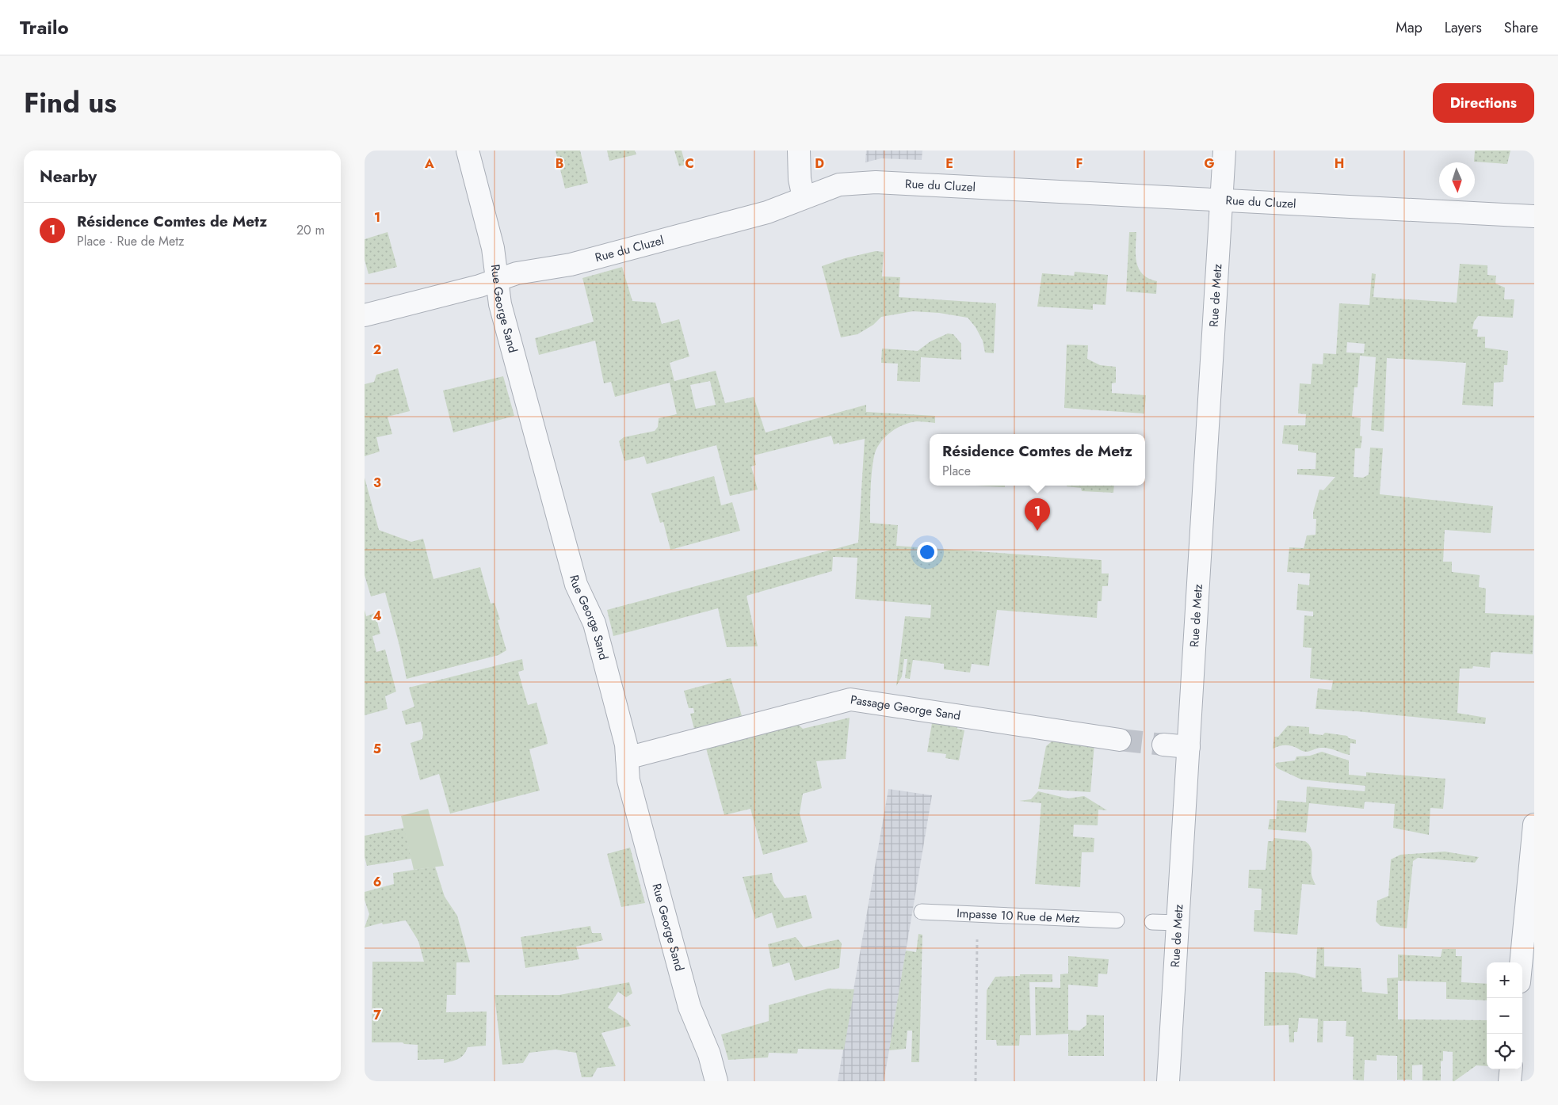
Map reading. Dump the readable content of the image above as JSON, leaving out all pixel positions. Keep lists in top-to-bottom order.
{
  "streets": {
    "street": [
      "Rue du Cluzel",
      "Rue de Metz",
      "Rue George Sand",
      "Passage George Sand"
    ],
    "lane": ["Impasse 10 Rue de Metz"]
  },
  "crossings": [
    ["Rue du Cluzel", "Rue de Metz"],
    ["Rue du Cluzel", "Rue George Sand"],
    ["Rue George Sand", "Passage George Sand"]
  ],
  "north": "bottom",
  "page": {
    "header": "Trailo",
    "nav": ["Map", "Layers", "Share"],
    "title": "Find us",
    "buttons": "Directions",
    "heading": "Nearby",
    "list": [
      {
        "mark": "1",
        "name": "Résidence Comtes de Metz",
        "note": "Place · Rue de Metz",
        "value": "20 m"
      }
    ],
    "popup": ["Résidence Comtes de Metz", "Place"],
    "pins": "1",
    "map_buttons": ["+", "−"]
  },
  "grid": {
    "columns": [
      "A",
      "B",
      "C",
      "D",
      "E",
      "F",
      "G",
      "H"
    ],
    "rows": [
      "1",
      "2",
      "3",
      "4",
      "5",
      "6",
      "7"
    ]
  }
}
